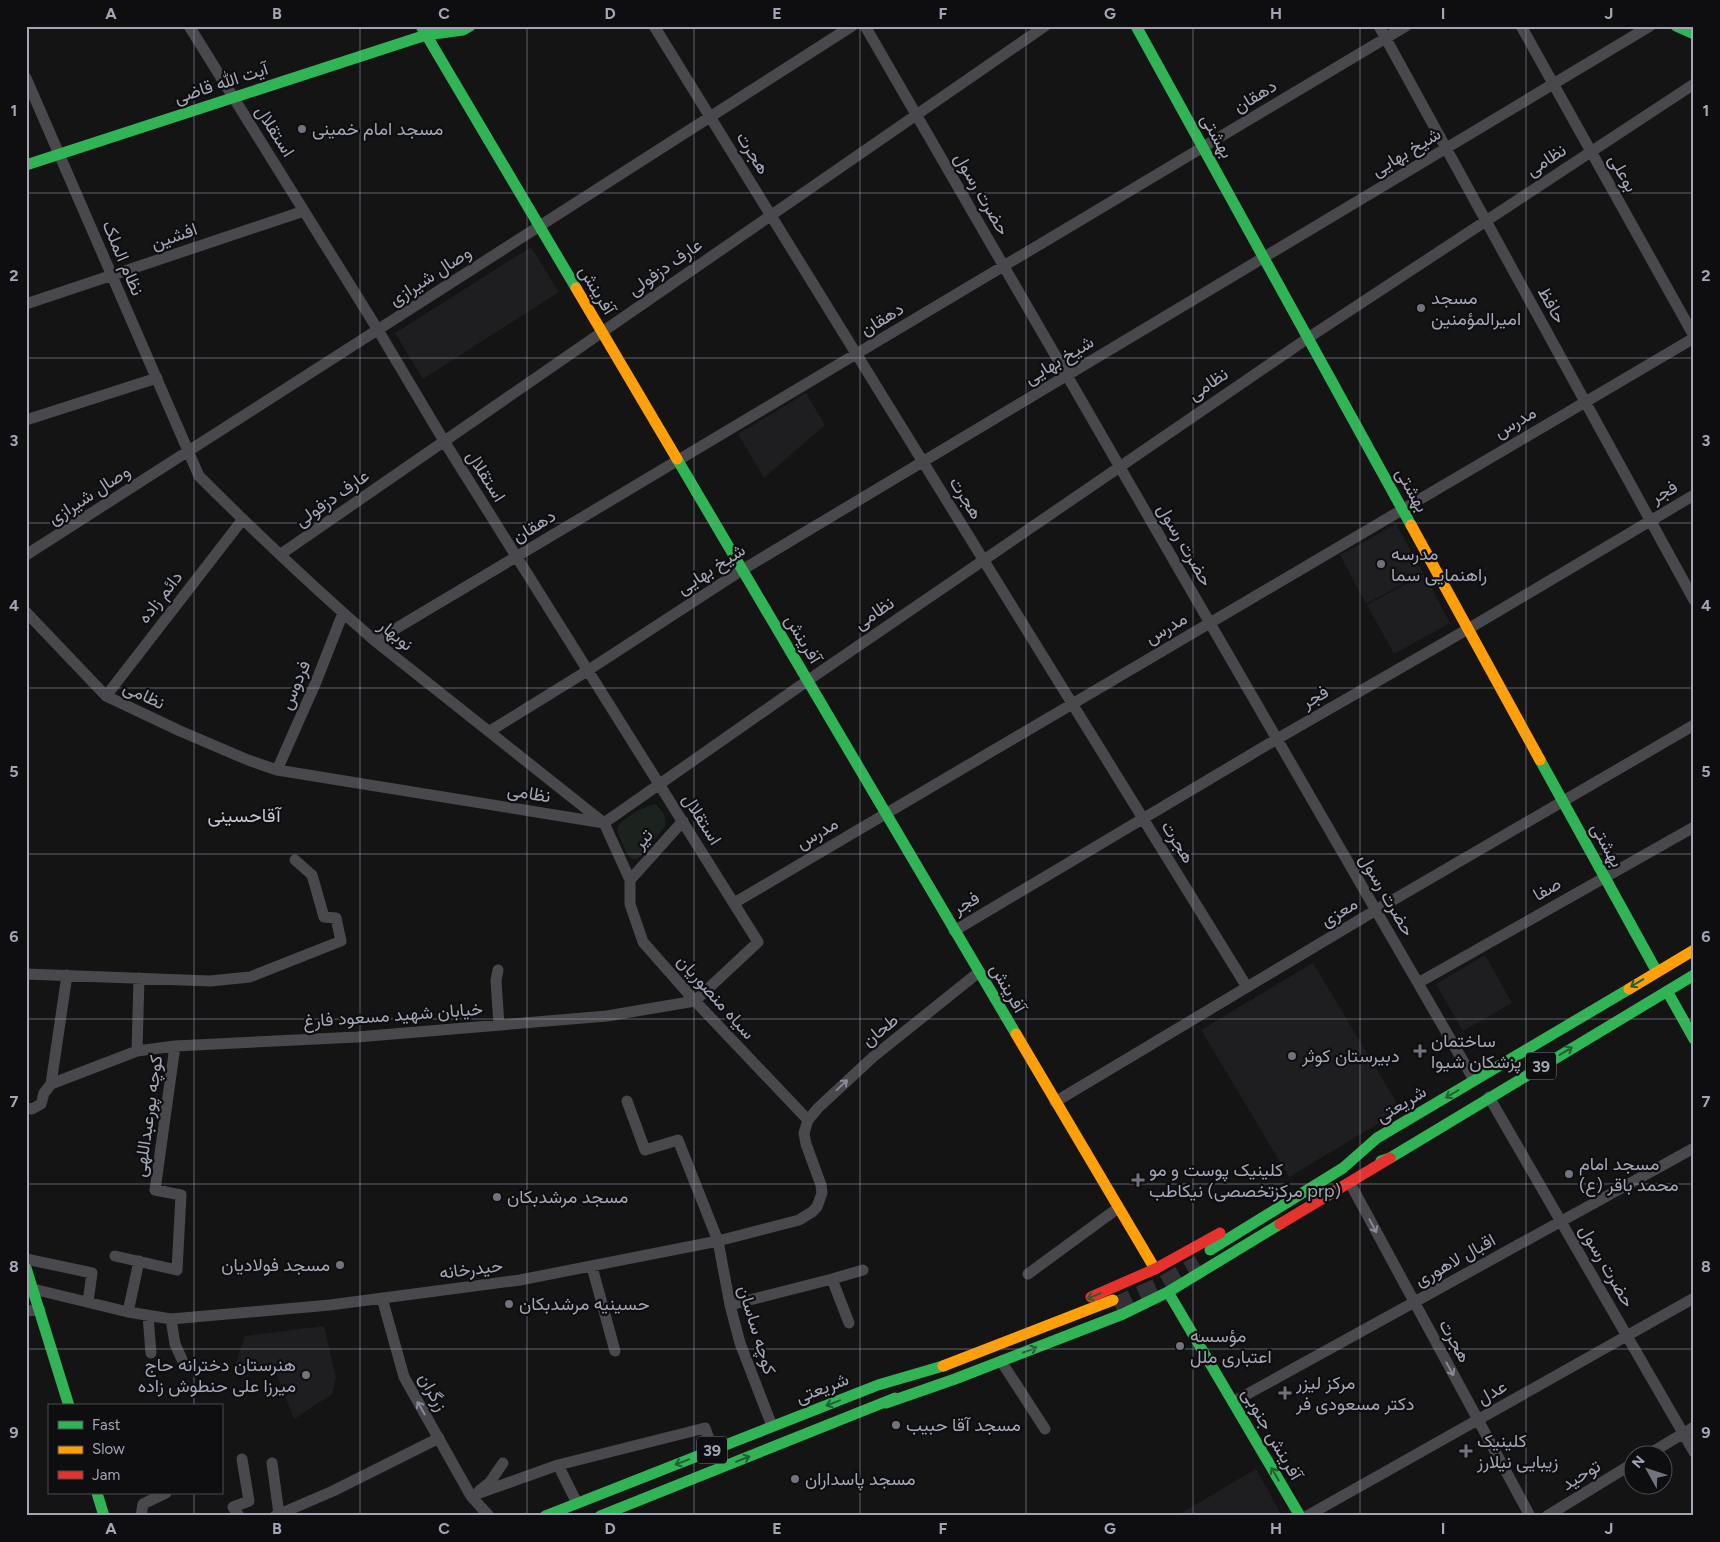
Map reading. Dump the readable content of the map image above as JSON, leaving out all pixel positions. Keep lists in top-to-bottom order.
{
  "streets": {
    "main road": [
      "آیت الله قاضی",
      "بهشتی",
      "آفرینش",
      "39",
      "شریعتی",
      "آفرینش جنوبی"
    ],
    "street": [
      "دهقان",
      "استقلال",
      "شیخ بهایی",
      "هجرت",
      "نظامی",
      "بوعلی",
      "حضرت رسول",
      "افشین",
      "نظام الملک",
      "عارف دزفولی",
      "وصال شیرازی",
      "حافظ",
      "مدرس",
      "فجر",
      "دائم زاده",
      "نوبهار",
      "فردوس",
      "تیر",
      "صفا",
      "معزی",
      "سیاه منصوریان",
      "خیابان شهید مسعود فارغ",
      "طحان",
      "کوچه پورعبداللهی",
      "اقبال لاهوری",
      "حیدرخانه",
      "کوچه ساسان",
      "زرگران",
      "عدل",
      "توحید"
    ]
  },
  "crossings": [
    ["آیت الله قاضی", "استقلال"],
    ["آیت الله قاضی", "نظام الملک"],
    ["آیت الله قاضی", "آفرینش"],
    ["دهقان", "استقلال"],
    ["دهقان", "بهشتی"],
    ["دهقان", "هجرت"],
    ["دهقان", "حضرت رسول"],
    ["دهقان", "آفرینش"],
    ["دهقان", "حافظ"],
    ["دهقان", "نوبهار"],
    ["استقلال", "شیخ بهایی"],
    ["استقلال", "نظامی"],
    ["استقلال", "افشین"],
    ["استقلال", "عارف دزفولی"],
    ["استقلال", "وصال شیرازی"],
    ["استقلال", "مدرس"],
    ["استقلال", "تیر"],
    ["استقلال", "سیاه منصوریان"],
    ["استقلال", "خیابان شهید مسعود فارغ"],
    ["بهشتی", "شیخ بهایی"],
    ["بهشتی", "نظامی"],
    ["بهشتی", "مدرس"],
    ["بهشتی", "فجر"],
    ["بهشتی", "صفا"],
    ["بهشتی", "معزی"],
    ["بهشتی", "شریعتی"],
    ["شیخ بهایی", "هجرت"],
    ["شیخ بهایی", "بوعلی"],
    ["شیخ بهایی", "حضرت رسول"],
    ["شیخ بهایی", "آفرینش"],
    ["شیخ بهایی", "حافظ"],
    ["شیخ بهایی", "نوبهار"],
    ["هجرت", "نظامی"],
    ["هجرت", "عارف دزفولی"],
    ["هجرت", "وصال شیرازی"],
    ["هجرت", "مدرس"],
    ["هجرت", "فجر"],
    ["هجرت", "معزی"],
    ["هجرت", "اقبال لاهوری"],
    ["هجرت", "عدل"],
    ["نظامی", "بوعلی"],
    ["نظامی", "حضرت رسول"],
    ["نظامی", "آفرینش"],
    ["نظامی", "حافظ"],
    ["نظامی", "دائم زاده"],
    ["نظامی", "نوبهار"],
    ["نظامی", "فردوس"],
    ["بوعلی", "مدرس"],
    ["حضرت رسول", "عارف دزفولی"],
    ["حضرت رسول", "مدرس"],
    ["حضرت رسول", "فجر"],
    ["حضرت رسول", "صفا"],
    ["حضرت رسول", "معزی"],
    ["حضرت رسول", "39"],
    ["حضرت رسول", "شریعتی"],
    ["حضرت رسول", "اقبال لاهوری"],
    ["حضرت رسول", "عدل"],
    ["افشین", "نظام الملک"],
    ["نظام الملک", "وصال شیرازی"],
    ["نظام الملک", "نوبهار"],
    ["عارف دزفولی", "آفرینش"],
    ["عارف دزفولی", "نوبهار"],
    ["وصال شیرازی", "آفرینش"],
    ["وصال شیرازی", "نوبهار"],
    ["آفرینش", "مدرس"],
    ["آفرینش", "فجر"],
    ["آفرینش", "معزی"],
    ["آفرینش", "طحان"],
    ["آفرینش", "آفرینش جنوبی"],
    ["حافظ", "مدرس"],
    ["حافظ", "فجر"],
    ["دائم زاده", "نوبهار"],
    ["نوبهار", "فردوس"],
    ["تیر", "سیاه منصوریان"],
    ["سیاه منصوریان", "خیابان شهید مسعود فارغ"],
    ["سیاه منصوریان", "طحان"],
    ["سیاه منصوریان", "حیدرخانه"],
    ["خیابان شهید مسعود فارغ", "کوچه پورعبداللهی"],
    ["طحان", "حیدرخانه"],
    ["39", "شریعتی"],
    ["شریعتی", "کوچه ساسان"],
    ["اقبال لاهوری", "آفرینش جنوبی"],
    ["حیدرخانه", "کوچه ساسان"],
    ["حیدرخانه", "زرگران"]
  ],
  "one_way": ["طحان", "زرگران", "آفرینش جنوبی"],
  "districts": ["آقاحسینی"],
  "places": {
    "other": [
      "مسجد امام خمینی",
      "مسجد امیرالمؤمنین",
      "مدرسه راهنمایی سما",
      "دبیرستان کوثر",
      "مسجد امام محمد باقر (ع)",
      "مسجد مرشدبکان",
      "مسجد فولادیان",
      "حسینیه مرشدبکان",
      "مؤسسه اعتباری ملل",
      "هنرستان دخترانه حاج میرزا علی حنطوش زاده",
      "مسجد آقا حبیب",
      "مسجد پاسداران"
    ],
    "health": [
      "ساختمان پزشکان شیوا",
      "کلینیک پوست و مو نیکاطب (مرکزتخصصی prp)",
      "مرکز لیزر دکتر مسعودی فر",
      "کلینیک زیبایی نیلارز"
    ]
  },
  "legend": ["Fast", "Slow", "Jam"],
  "north": "top left",
  "grid": {
    "columns": [
      "A",
      "B",
      "C",
      "D",
      "E",
      "F",
      "G",
      "H",
      "I",
      "J"
    ],
    "rows": [
      "1",
      "2",
      "3",
      "4",
      "5",
      "6",
      "7",
      "8",
      "9"
    ]
  }
}
